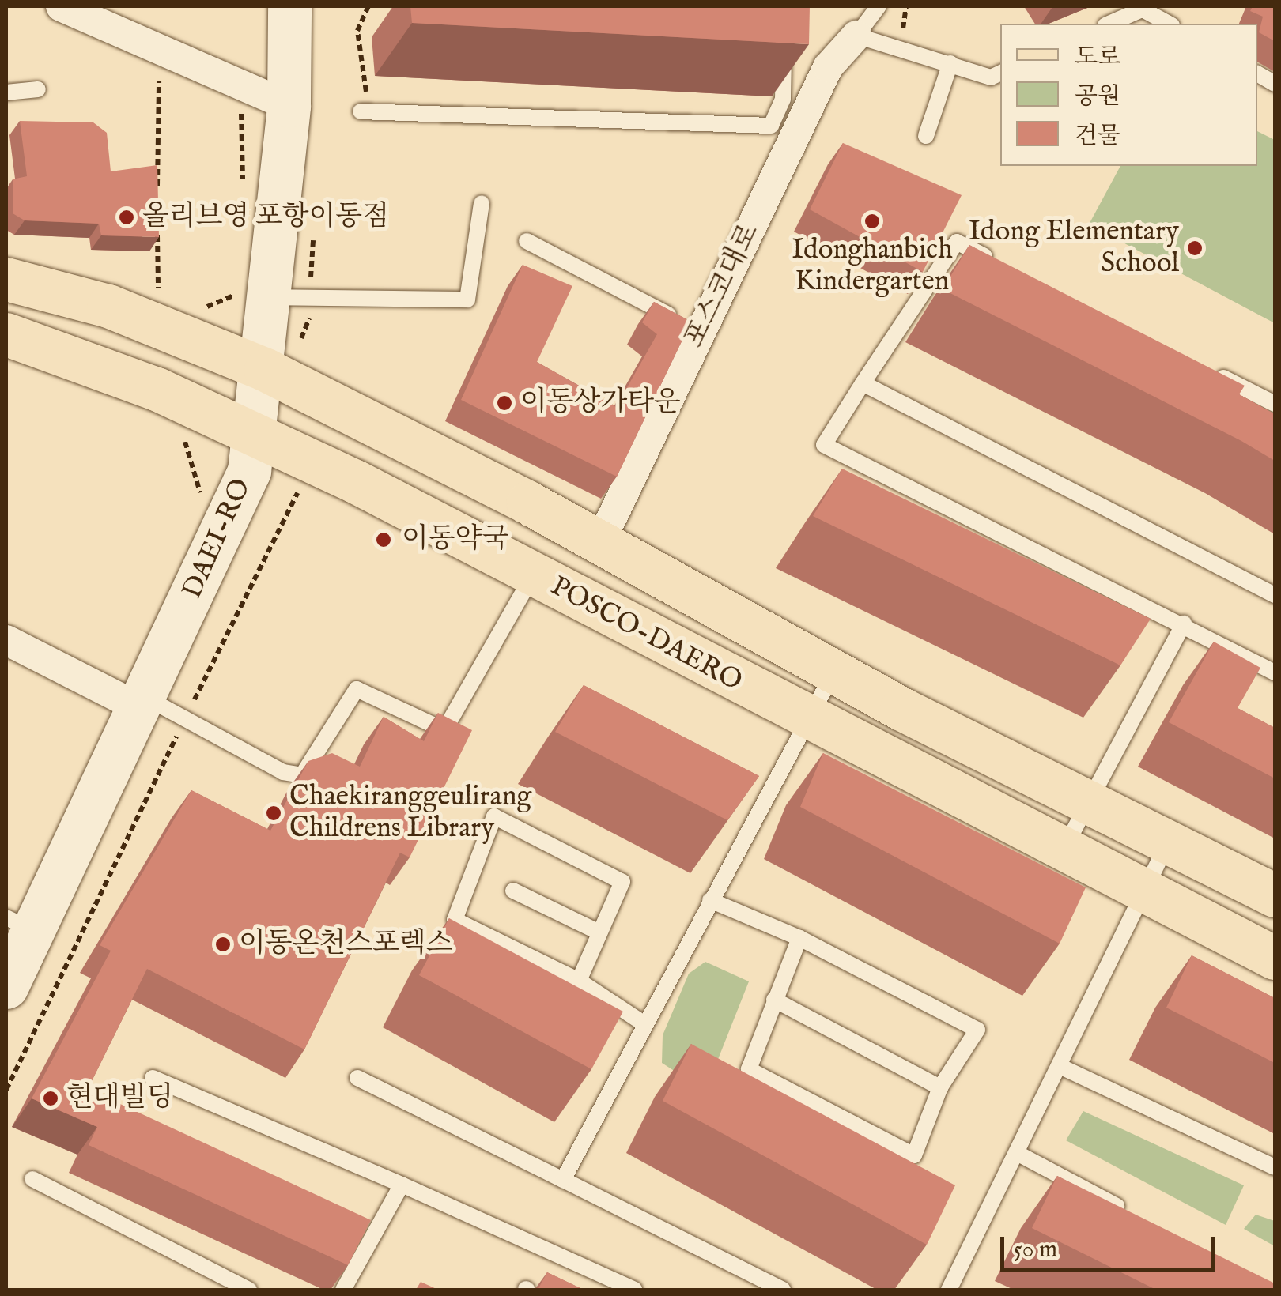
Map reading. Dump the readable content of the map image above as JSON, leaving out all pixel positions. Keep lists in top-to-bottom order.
{
  "streets": {
    "main road": ["POSCO-DAERO"],
    "street": ["포스코대로", "DAEI-RO"]
  },
  "crossings": [
    ["포스코대로", "POSCO-DAERO"],
    ["DAEI-RO", "POSCO-DAERO"]
  ],
  "places": [
    "올리브영 포항이동점",
    "Idonghanbich Kindergarten",
    "Idong Elementary School",
    "이동상가타운",
    "이동약국",
    "Chaekiranggeulirang Childrens Library",
    "이동온천스포렉스",
    "현대빌딩"
  ],
  "legend": ["도로", "공원", "건물"],
  "scale_bar": "50 m"
}
